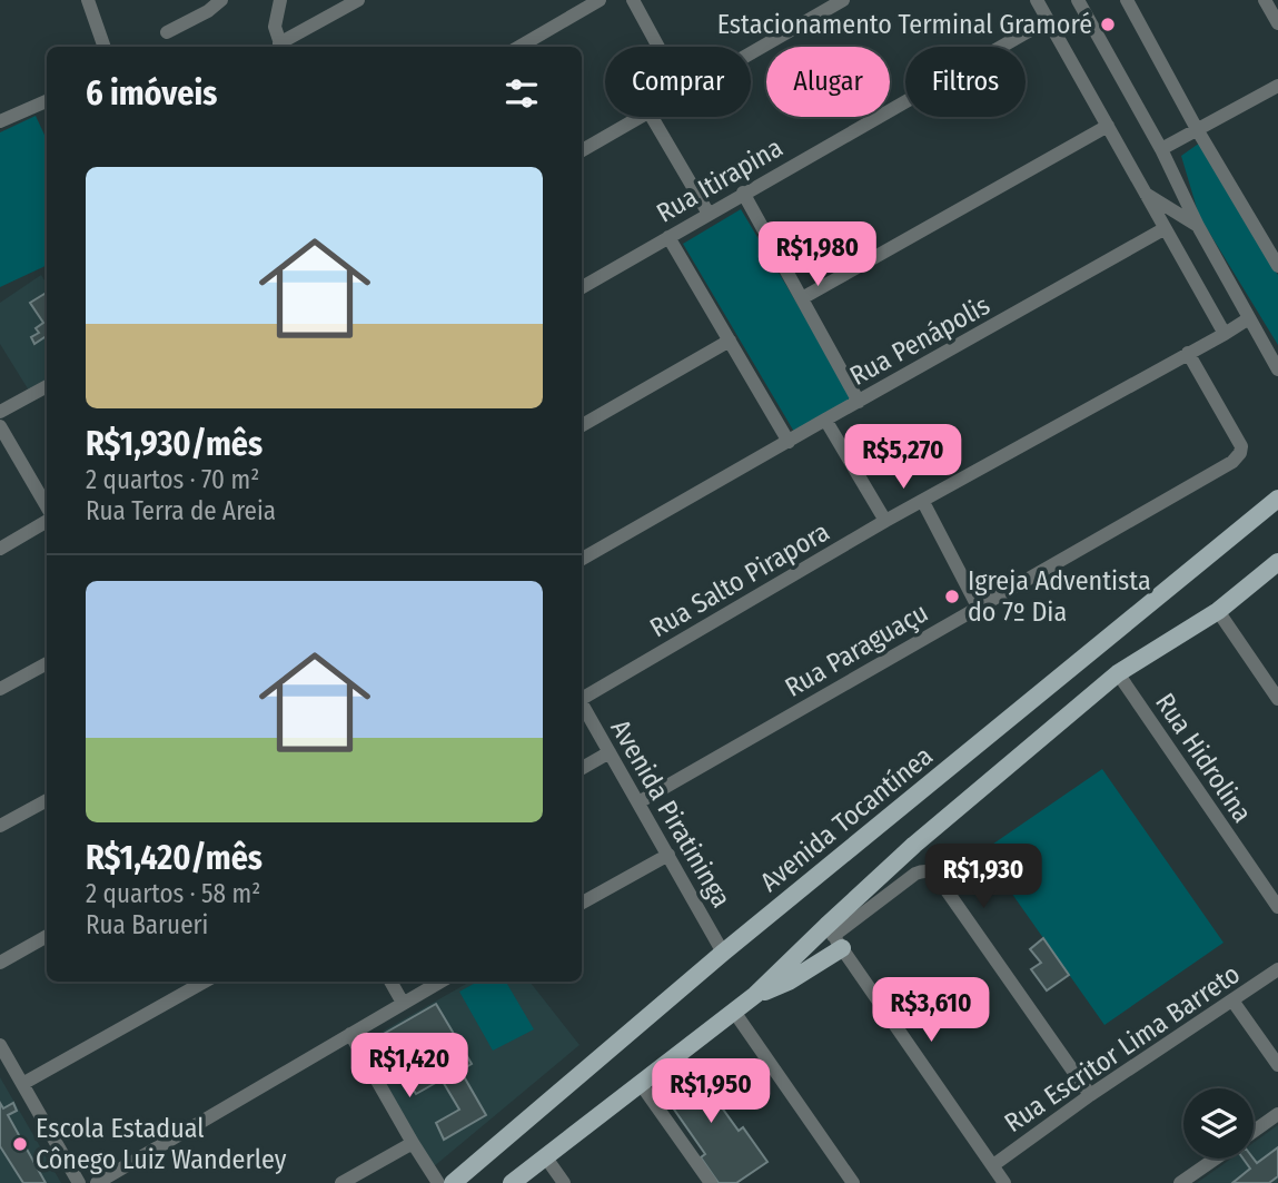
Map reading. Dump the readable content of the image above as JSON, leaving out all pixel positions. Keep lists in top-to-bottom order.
{
  "streets": {
    "main road": ["Avenida Tocantínea"],
    "street": [
      "Rua Itirapina",
      "Rua Penápolis",
      "Rua Salto Pirapora",
      "Rua Paraguaçu",
      "Rua Hidrolina",
      "Avenida Piratininga",
      "Rua Escritor Lima Barreto"
    ]
  },
  "crossings": [
    ["Rua Salto Pirapora", "Rua Paraguaçu"],
    ["Rua Paraguaçu", "Avenida Piratininga"],
    ["Avenida Piratininga", "Avenida Tocantínea"]
  ],
  "places": ["Estacionamento Terminal Gramoré", "Igreja Adventista do 7º Dia", "Escola Estadual Cônego Luiz Wanderley"],
  "page": {
    "chip": ["Comprar", "Alugar", "Filtros"],
    "heading": "6 imóveis",
    "list": [
      {
        "name": "R$1,930/mês",
        "note": "2 quartos · 70 m² · Rua Terra de Areia"
      },
      {
        "name": "R$1,420/mês",
        "note": "2 quartos · 58 m² · Rua Barueri"
      }
    ],
    "price": [
      "R$1,980",
      "R$5,270",
      "R$1,930",
      "R$3,610",
      "R$1,420",
      "R$1,950"
    ]
  }
}
